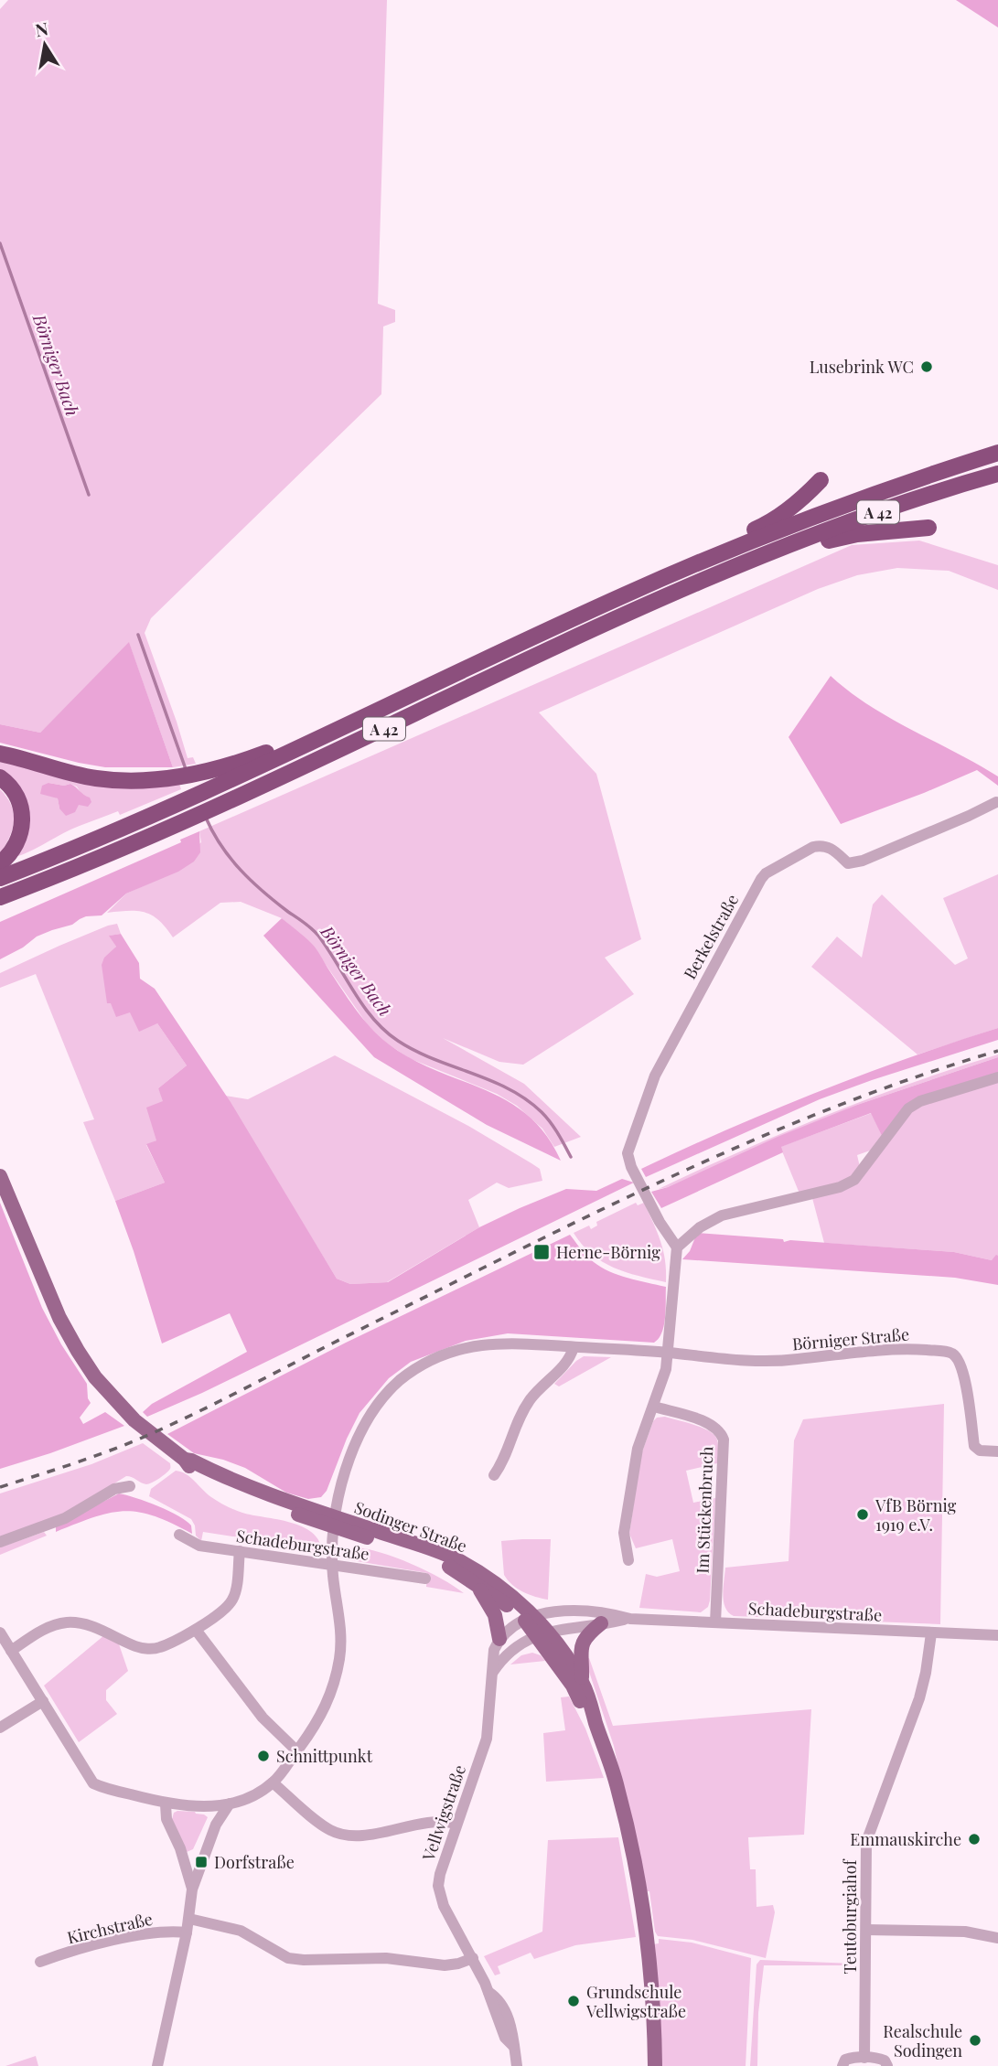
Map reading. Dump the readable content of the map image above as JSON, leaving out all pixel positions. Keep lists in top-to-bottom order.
{
  "streets": {
    "highway": ["A 42"],
    "main road": ["Sodinger Straße"],
    "street": [
      "Berkelstraße",
      "Börniger Straße",
      "Im Stückenbruch",
      "Schadeburgstraße",
      "Vellwigstraße",
      "Teutoburgiahof",
      "Kirchstraße"
    ]
  },
  "crossings": [
    ["Im Stückenbruch", "Schadeburgstraße"],
    ["Sodinger Straße", "Schadeburgstraße"],
    ["Schadeburgstraße", "Teutoburgiahof"]
  ],
  "water": ["Börniger Bach"],
  "places": {
    "other": [
      "Lusebrink WC",
      "VfB Börnig 1919 e.V.",
      "Schnittpunkt",
      "Emmauskirche",
      "Grundschule Vellwigstraße",
      "Realschule Sodingen"
    ],
    "transit": ["Herne-Börnig", "Dorfstraße"]
  },
  "north": "top"
}
